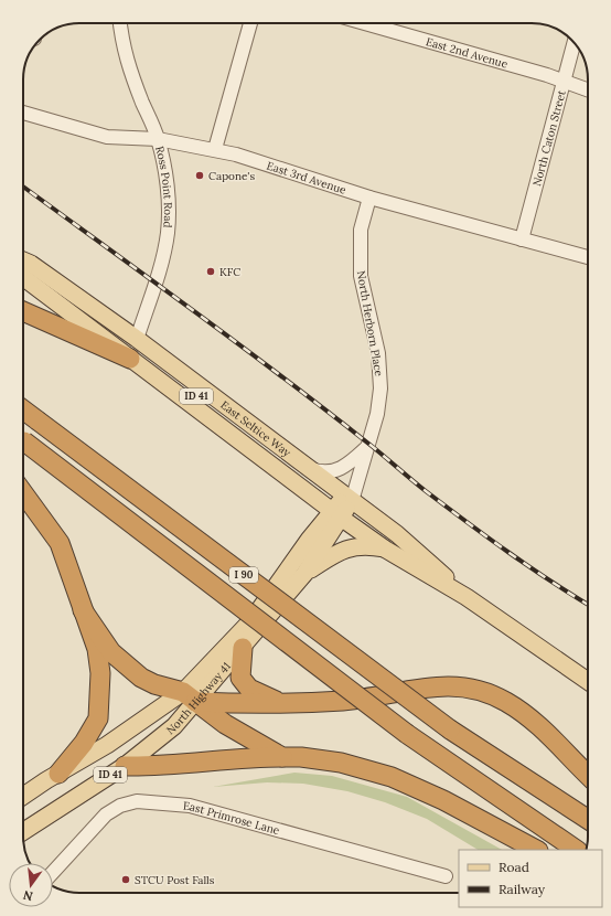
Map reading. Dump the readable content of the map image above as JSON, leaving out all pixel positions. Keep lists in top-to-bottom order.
{
  "streets": {
    "highway": ["I 90"],
    "main road": [
      "Ross Point Road",
      "North Herborn Place",
      "ID 41",
      "East Seltice Way",
      "North Highway 41"
    ],
    "street": [
      "East 2nd Avenue",
      "North Caton Street",
      "East 3rd Avenue",
      "East Primrose Lane"
    ]
  },
  "crossings": [
    ["East 2nd Avenue", "North Caton Street"],
    ["North Caton Street", "East 3rd Avenue"],
    ["East 3rd Avenue", "Ross Point Road"],
    ["East 3rd Avenue", "North Herborn Place"],
    ["Ross Point Road", "ID 41"],
    ["Ross Point Road", "East Seltice Way"],
    ["North Herborn Place", "East Seltice Way"],
    ["North Herborn Place", "North Highway 41"],
    ["ID 41", "East Seltice Way"],
    ["East Seltice Way", "North Highway 41"]
  ],
  "places": ["Capone's", "KFC", "STCU Post Falls"],
  "legend": ["Road", "Railway"],
  "north": "bottom"
}
